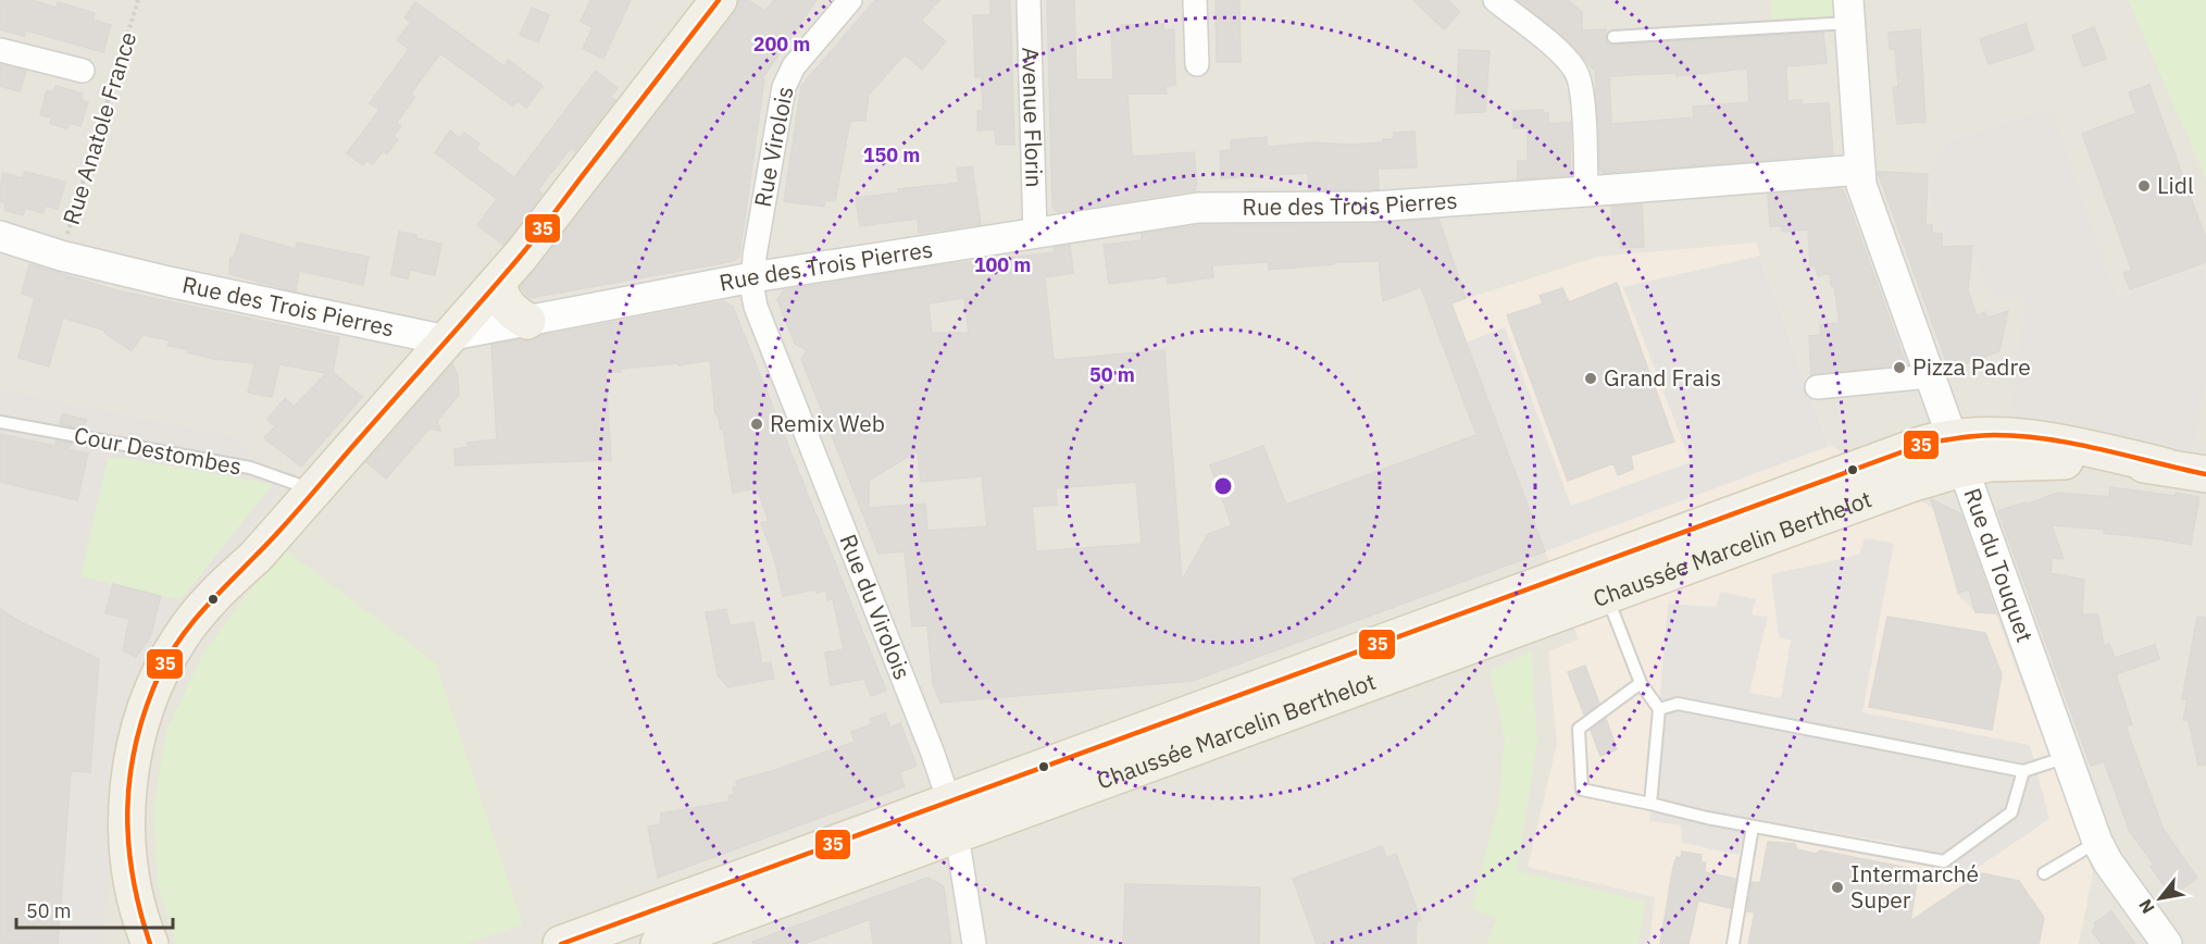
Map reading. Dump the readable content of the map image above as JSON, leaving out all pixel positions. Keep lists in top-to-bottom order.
{
  "streets": {
    "main road": ["Chaussée Marcelin Berthelot"],
    "street": [
      "Avenue Florin",
      "Rue Virolois",
      "Rue des Trois Pierres",
      "Rue du Touquet",
      "Rue du Virolois"
    ],
    "lane": ["Cour Destombes"],
    "path": ["Rue Anatole France"]
  },
  "crossings": [
    ["Avenue Florin", "Rue des Trois Pierres"],
    ["Rue Anatole France", "Rue des Trois Pierres"],
    ["Rue Virolois", "Rue des Trois Pierres"],
    ["Rue Virolois", "Rue du Virolois"],
    ["Rue des Trois Pierres", "Rue du Touquet"],
    ["Rue des Trois Pierres", "Rue du Virolois"],
    ["Chaussée Marcelin Berthelot", "Rue du Touquet"],
    ["Chaussée Marcelin Berthelot", "Rue du Virolois"]
  ],
  "places": [
    "Lidl",
    "Pizza Padre",
    "Grand Frais",
    "Remix Web",
    "Intermarché Super"
  ],
  "lines": ["transit line 35"],
  "scale_bar": "50 m",
  "north": "bottom left",
  "rings": [
    "200 m",
    "150 m",
    "100 m",
    "50 m"
  ]
}
